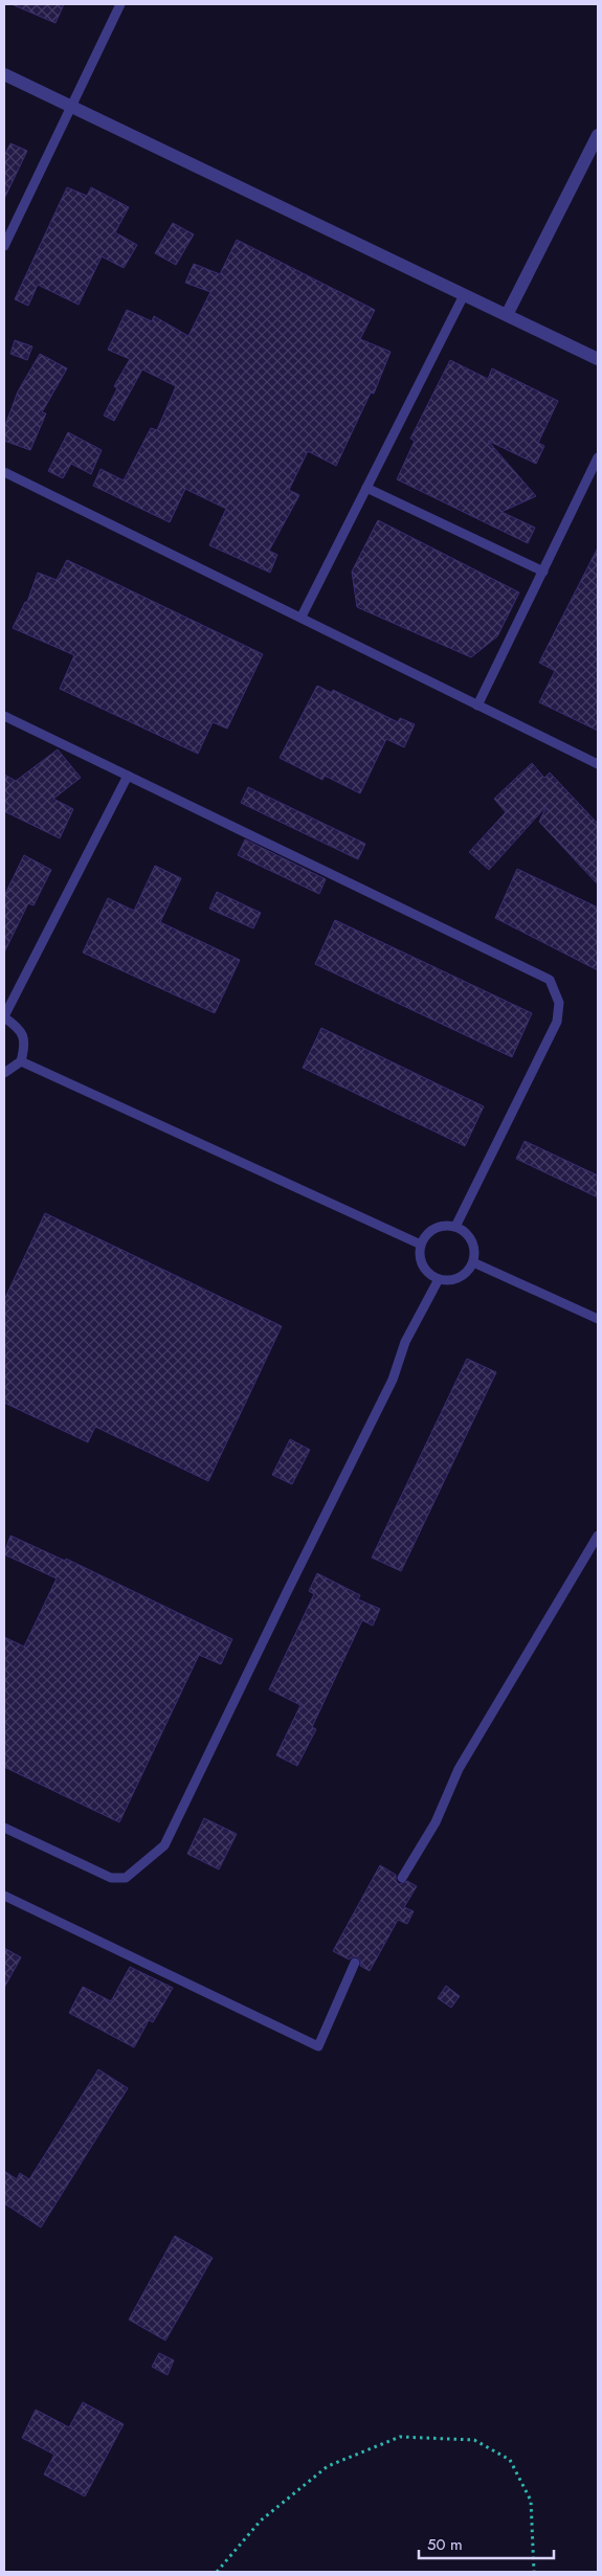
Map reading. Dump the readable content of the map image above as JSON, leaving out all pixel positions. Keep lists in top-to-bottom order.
{
  "scale_bar": "50 m"
}
